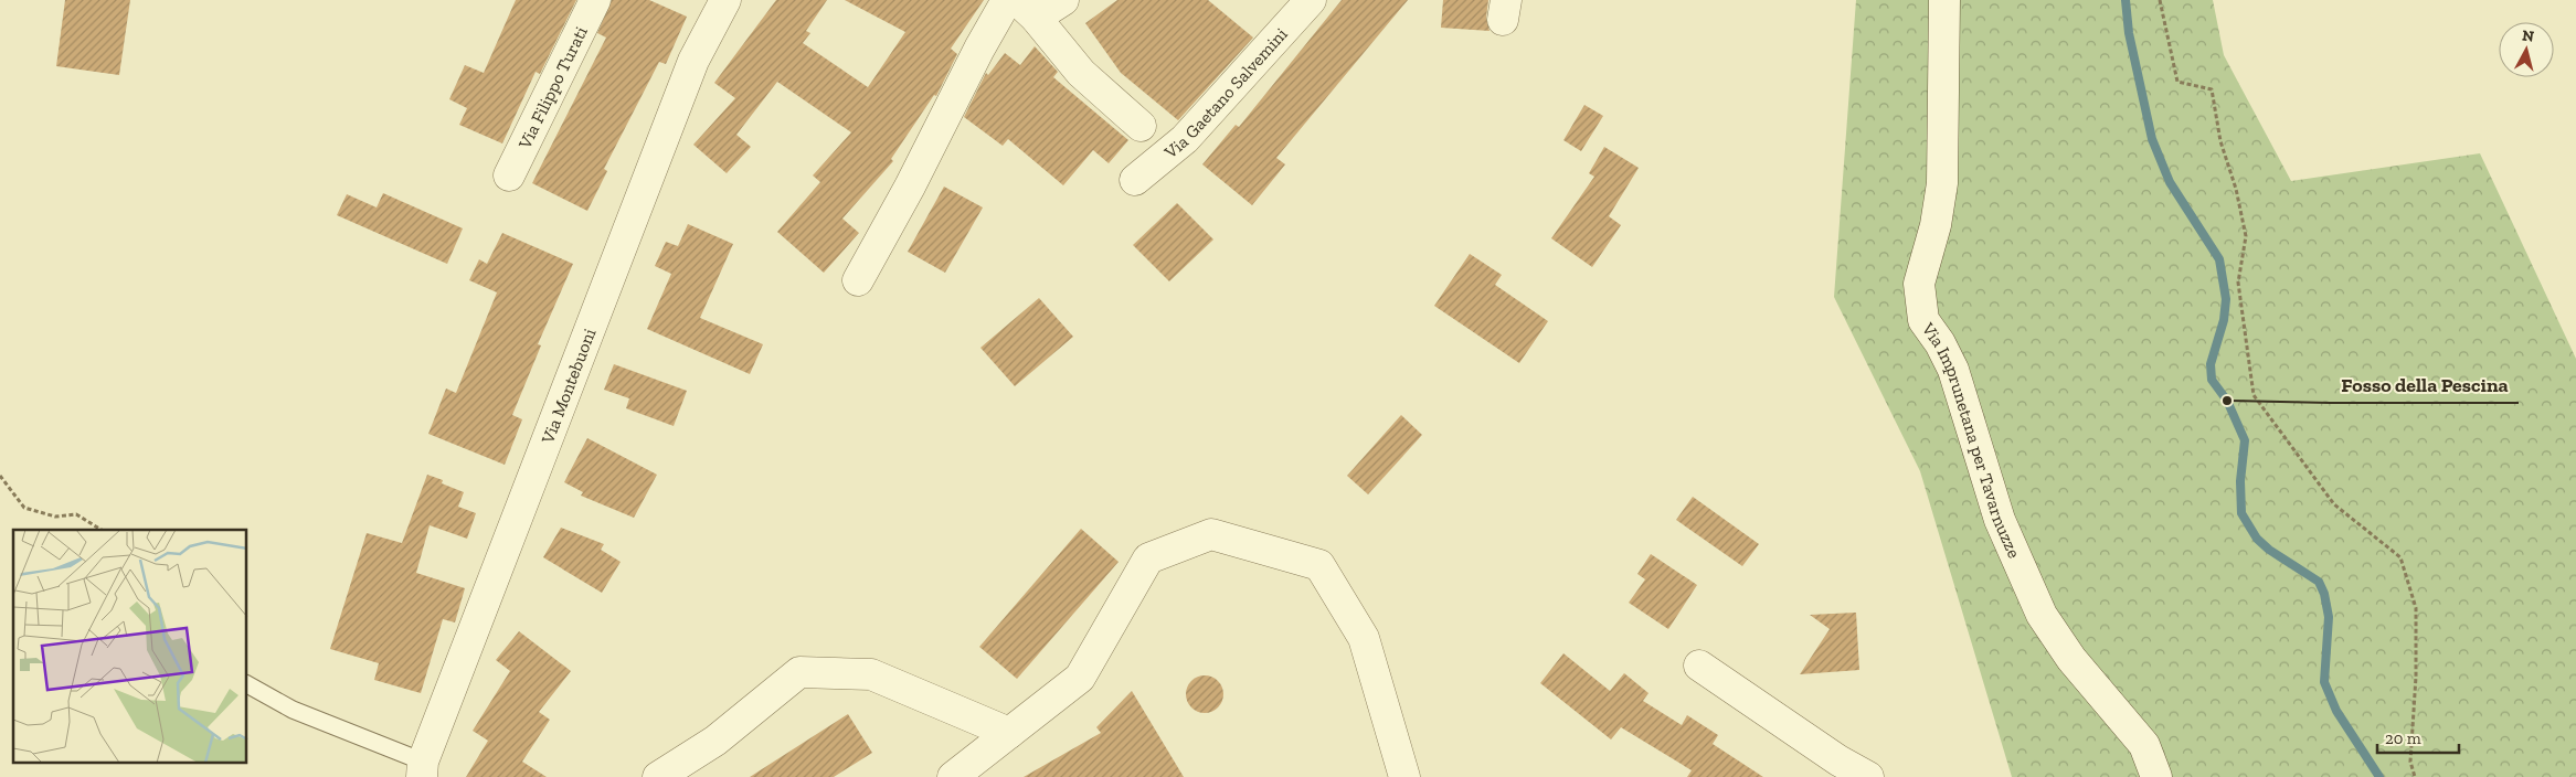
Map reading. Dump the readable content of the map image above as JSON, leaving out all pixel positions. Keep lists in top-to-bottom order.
{
  "streets": {
    "street": [
      "Via Filippo Turati",
      "Via Gaetano Salvemini",
      "Via Montebuoni",
      "Via Imprunetana per Tavarnuzze"
    ]
  },
  "places": ["Fosso della Pescina"],
  "scale_bar": "20 m",
  "north": "top"
}
